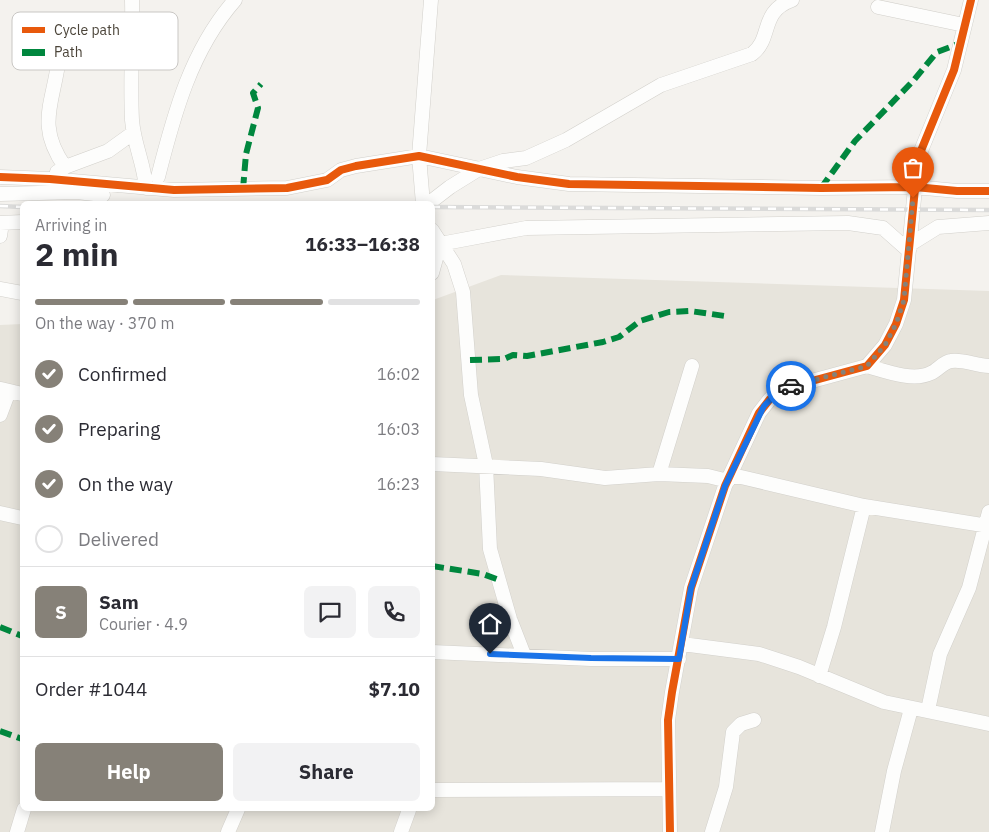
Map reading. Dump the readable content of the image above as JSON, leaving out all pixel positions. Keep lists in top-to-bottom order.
{
  "legend": ["Cycle path", "Path"],
  "page": {
    "heading": ["2 min", "Arriving in", "16:33–16:38"],
    "panel": [
      "Sam",
      "Courier · 4.9",
      "Order #1044",
      "$7.10"
    ],
    "bar": "On the way · 370 m",
    "list": [
      ["Confirmed", "16:02"],
      ["Preparing", "16:03"],
      ["On the way", "16:23"],
      "Delivered"
    ],
    "round": "S",
    "buttons": ["Help", "Share"]
  }
}
